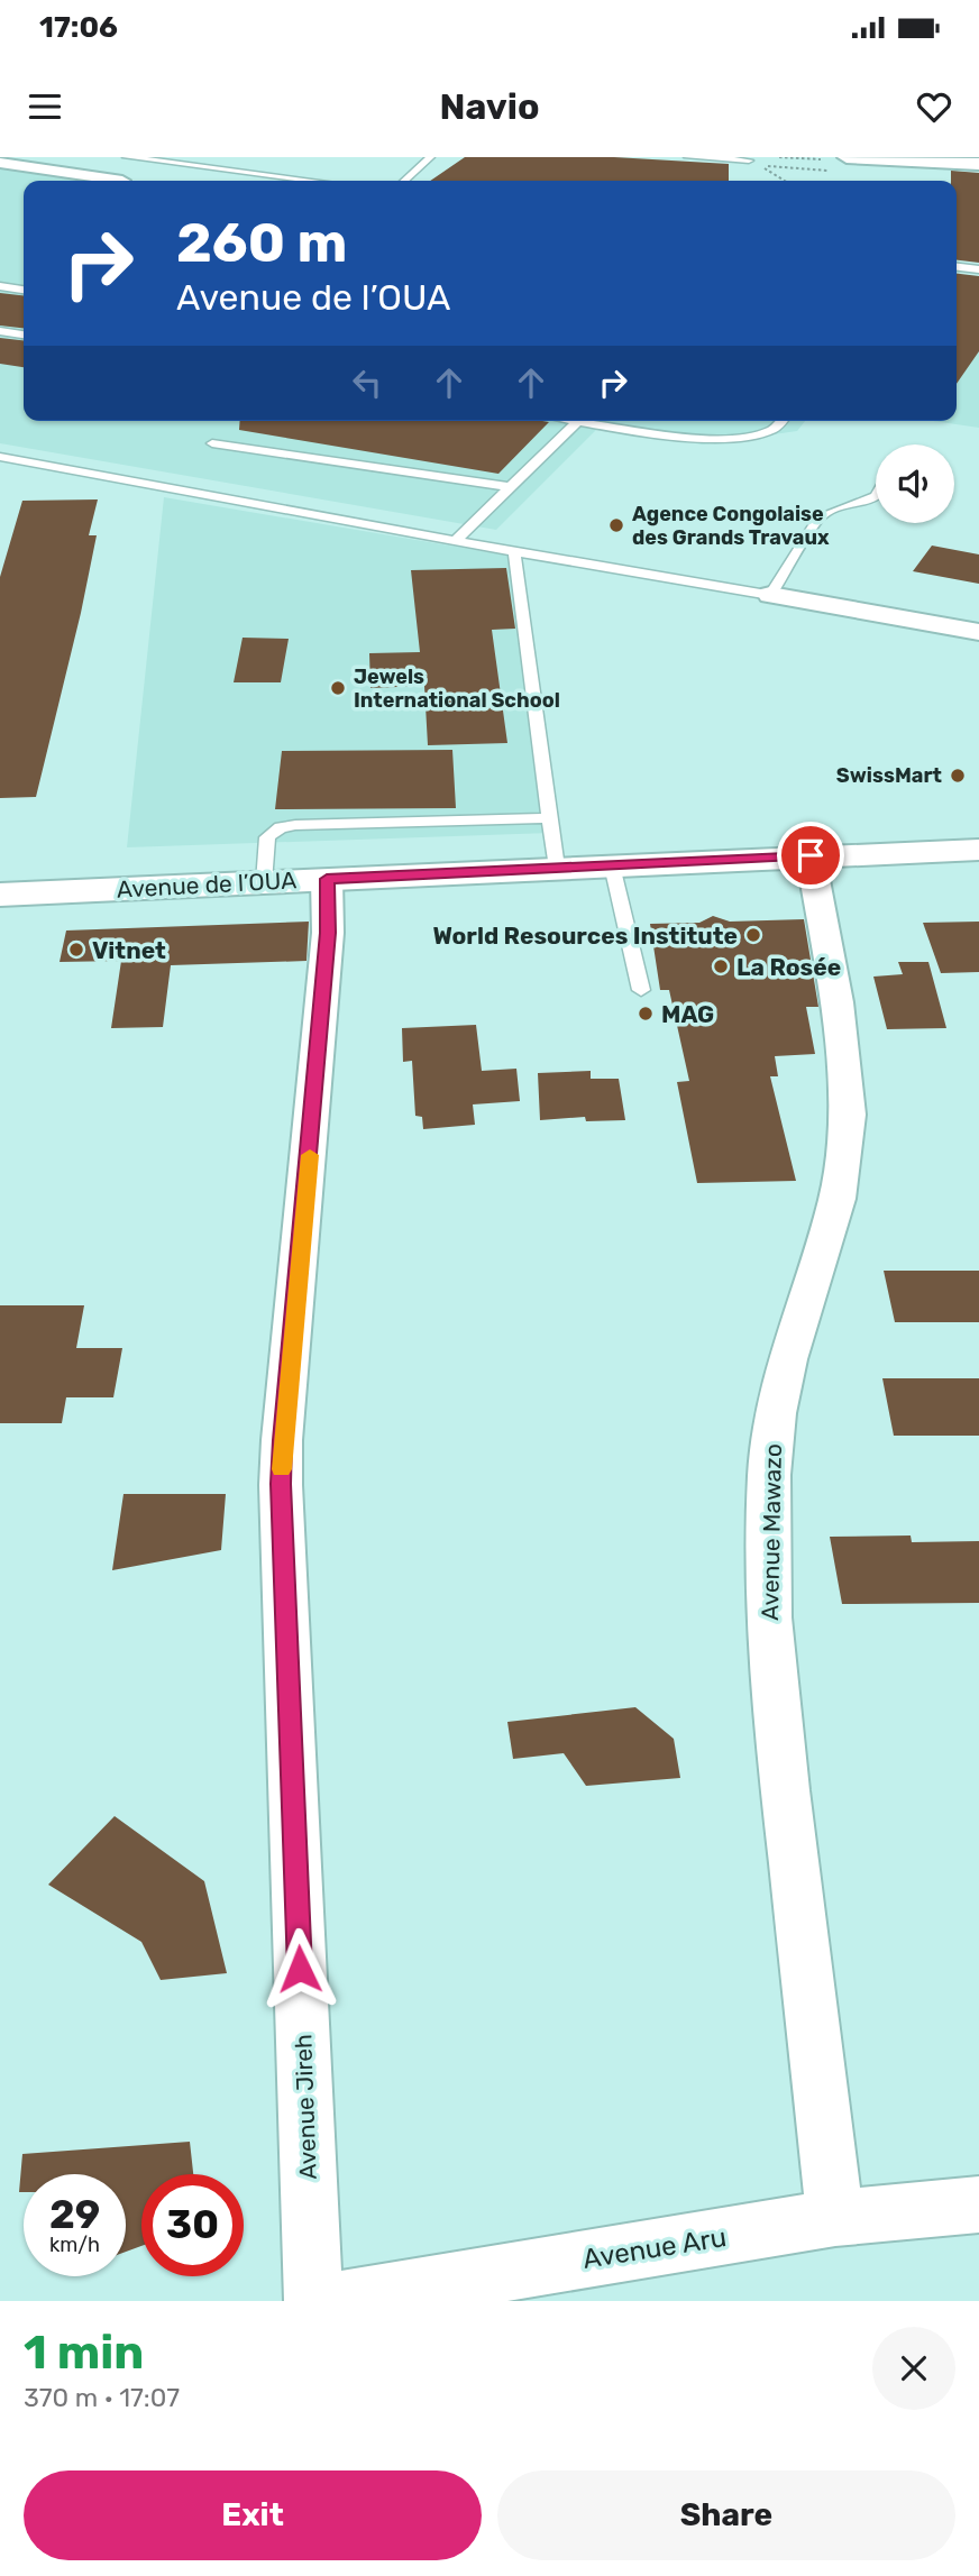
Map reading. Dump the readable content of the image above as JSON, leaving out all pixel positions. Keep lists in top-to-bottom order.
{
  "streets": {
    "main road": ["Avenue de l’OUA"],
    "street": ["Avenue Mawazo", "Avenue Jireh", "Avenue Aru"]
  },
  "crossings": [
    ["Avenue de l’OUA", "Avenue Mawazo"],
    ["Avenue de l’OUA", "Avenue Jireh"],
    ["Avenue Mawazo", "Avenue Aru"]
  ],
  "places": [
    "Agence Congolaise des Grands Travaux",
    "Jewels International School",
    "SwissMart",
    "World Resources Institute",
    "Vitnet",
    "La Rosée",
    "MAG"
  ],
  "page": {
    "status": "17:06",
    "header": "Navio",
    "turn": ["260 m", "Avenue de l’OUA"],
    "speed": "29 km/h",
    "limit": "30",
    "heading": ["1 min", "370 m · 17:07"],
    "buttons": ["Exit", "Share"]
  }
}
